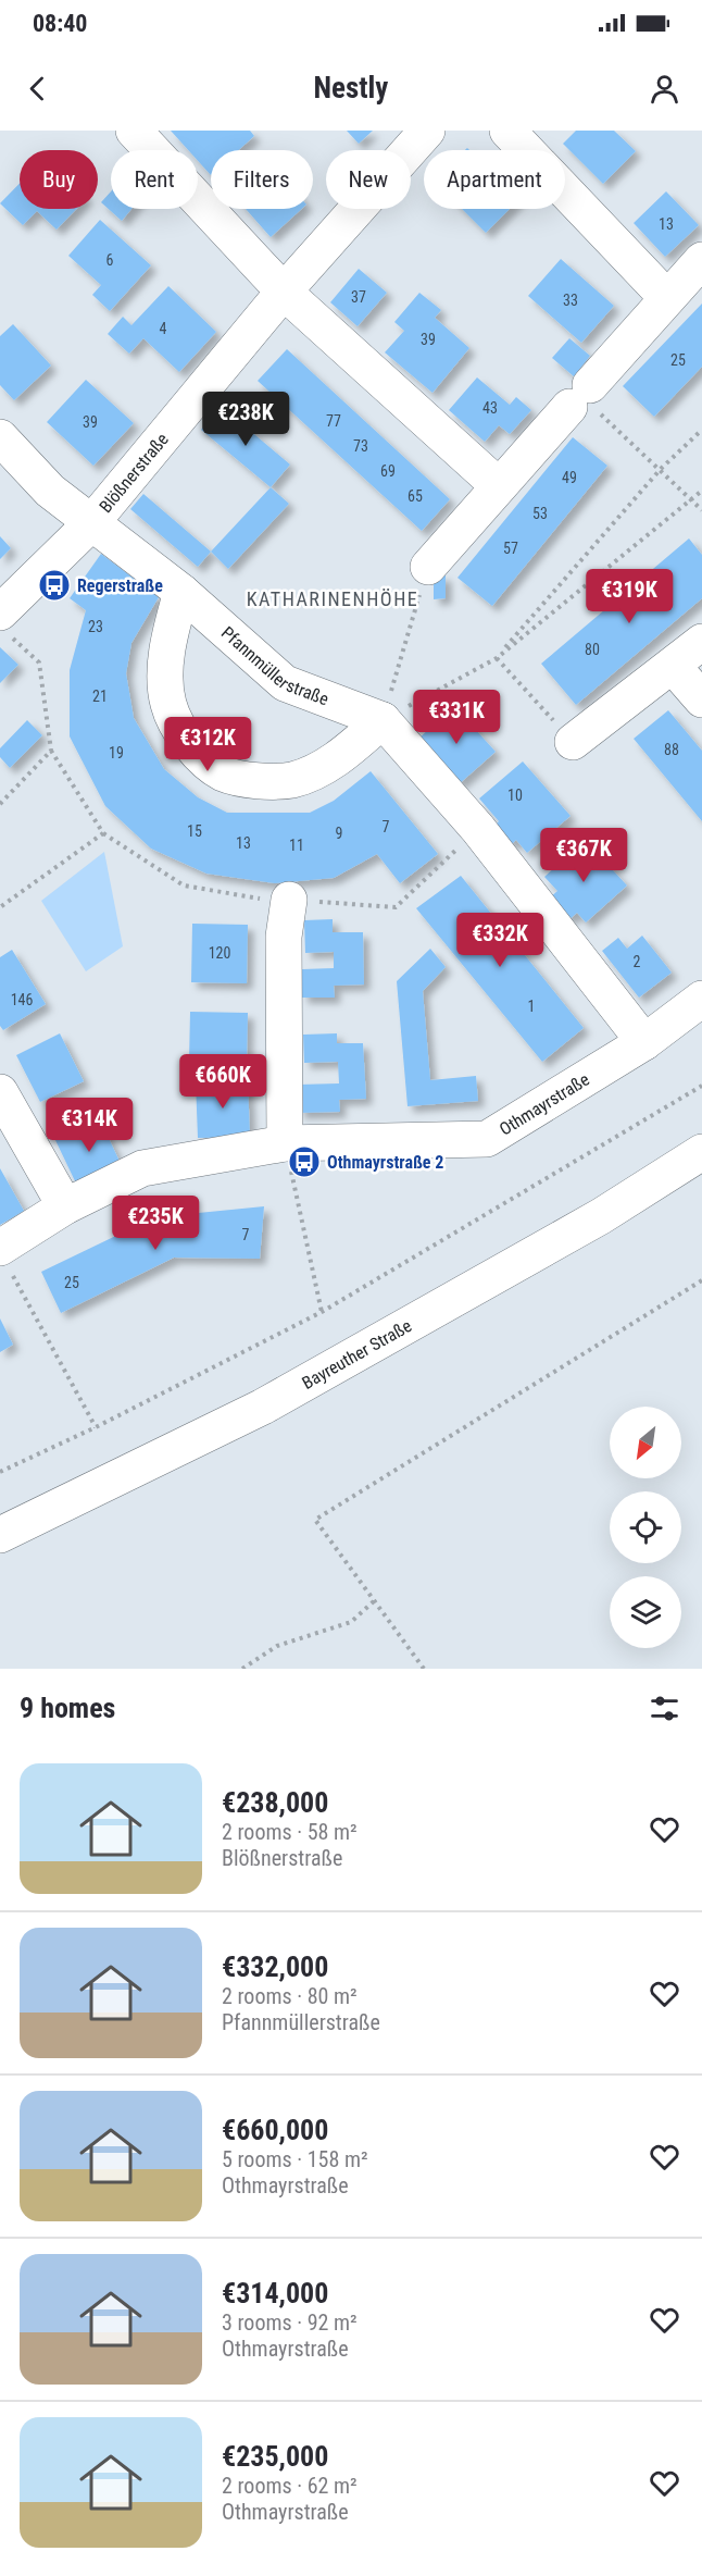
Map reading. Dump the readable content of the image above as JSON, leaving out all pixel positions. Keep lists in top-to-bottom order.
{
  "streets": {
    "street": [
      "Blößnerstraße",
      "Pfannmüllerstraße",
      "Othmayrstraße",
      "Bayreuther Straße"
    ]
  },
  "crossings": [
    ["Blößnerstraße", "Pfannmüllerstraße"],
    ["Pfannmüllerstraße", "Othmayrstraße"]
  ],
  "districts": ["KATHARINENHÖHE"],
  "places": {
    "bus stop": ["Regerstraße", "Othmayrstraße 2"]
  },
  "house_numbers": [
    "13",
    "6",
    "37",
    "33",
    "4",
    "39",
    "25",
    "43",
    "77",
    "39",
    "73",
    "69",
    "49",
    "65",
    "53",
    "57",
    "23",
    "80",
    "21",
    "88",
    "19",
    "10",
    "7",
    "15",
    "9",
    "13",
    "11",
    "120",
    "2",
    "146",
    "1",
    "7",
    "25"
  ],
  "north": "bottom left",
  "page": {
    "status": "08:40",
    "header": "Nestly",
    "chip": [
      "Buy",
      "Rent",
      "Filters",
      "New",
      "Apartment"
    ],
    "price": [
      "€238K",
      "€319K",
      "€331K",
      "€312K",
      "€367K",
      "€332K",
      "€660K",
      "€314K",
      "€235K"
    ],
    "heading": "9 homes",
    "list": [
      {
        "name": "€238,000",
        "note": "2 rooms · 58 m² · Blößnerstraße"
      },
      {
        "name": "€332,000",
        "note": "2 rooms · 80 m² · Pfannmüllerstraße"
      },
      {
        "name": "€660,000",
        "note": "5 rooms · 158 m² · Othmayrstraße"
      },
      {
        "name": "€314,000",
        "note": "3 rooms · 92 m² · Othmayrstraße"
      },
      {
        "name": "€235,000",
        "note": "2 rooms · 62 m² · Othmayrstraße"
      }
    ]
  }
}
